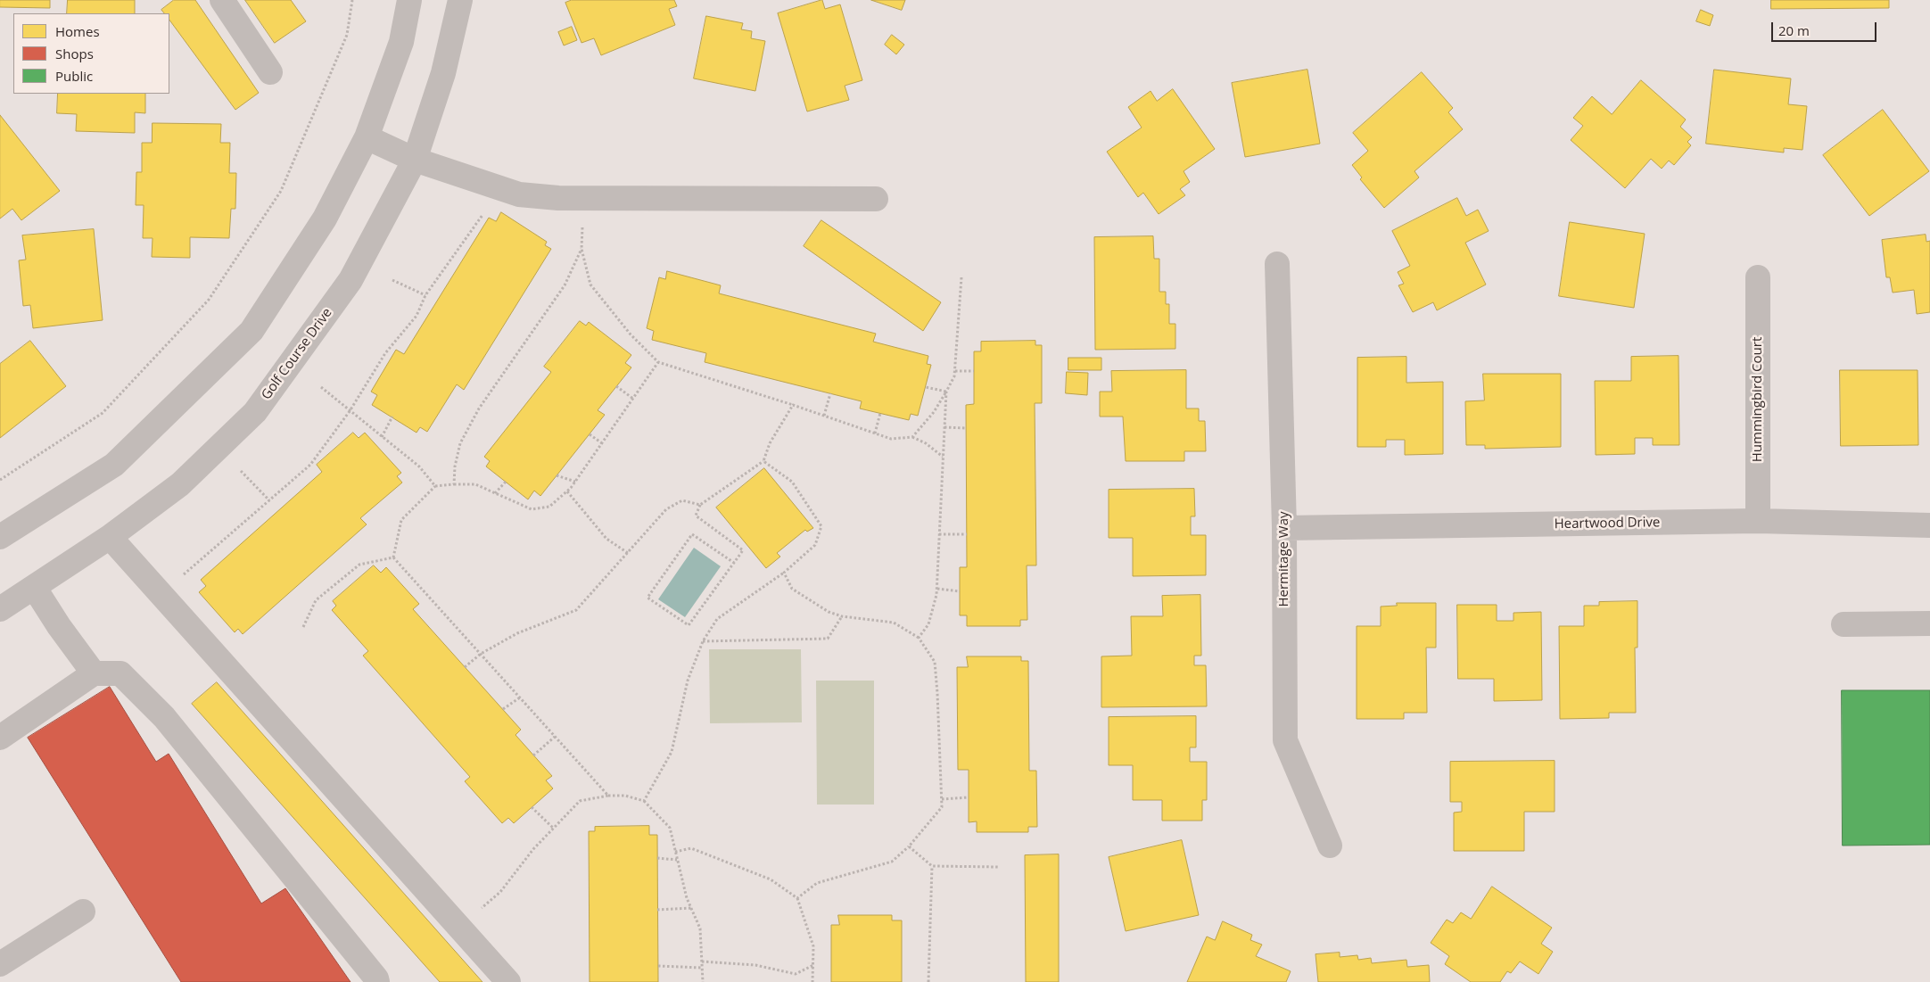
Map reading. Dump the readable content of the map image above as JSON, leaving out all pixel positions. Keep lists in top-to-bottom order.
{
  "streets": {
    "street": [
      "Golf Course Drive",
      "Hummingbird Court",
      "Heartwood Drive",
      "Hermitage Way"
    ]
  },
  "crossings": [
    ["Hummingbird Court", "Heartwood Drive"],
    ["Heartwood Drive", "Hermitage Way"]
  ],
  "legend": ["Homes", "Shops", "Public"],
  "scale_bar": "20 m"
}
